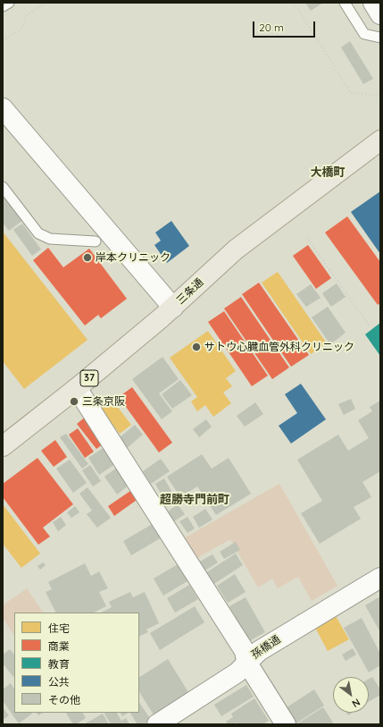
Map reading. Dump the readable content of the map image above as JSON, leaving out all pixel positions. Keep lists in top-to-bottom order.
{
  "streets": {
    "main road": ["三条通", "37"],
    "street": ["孫橋通"]
  },
  "districts": ["大橋町", "超勝寺門前町"],
  "places": ["岸本クリニック", "サトウ心臓血管外科クリニック", "三条京阪"],
  "legend": [
    "住宅",
    "商業",
    "教育",
    "公共",
    "その他"
  ],
  "scale_bar": "20 m",
  "north": "bottom right"
}
